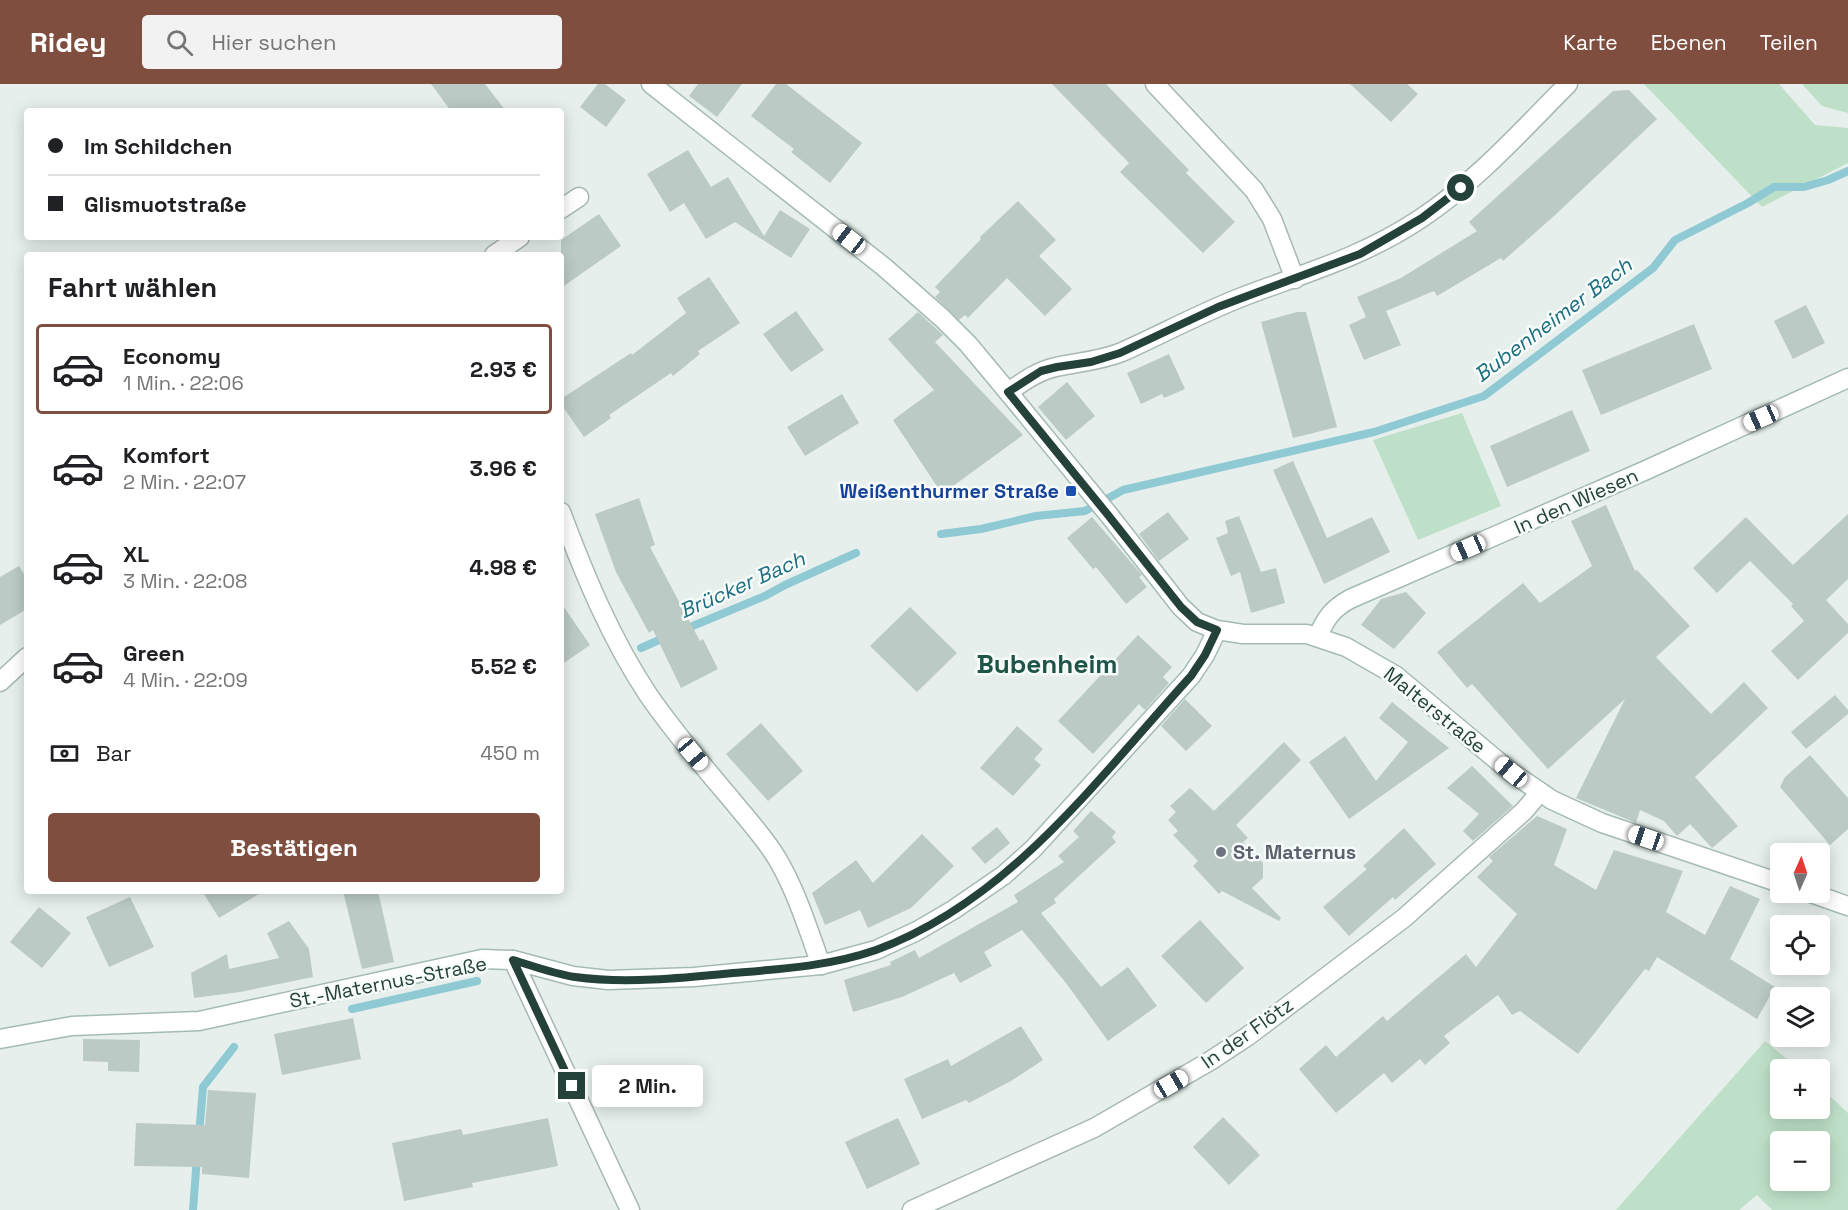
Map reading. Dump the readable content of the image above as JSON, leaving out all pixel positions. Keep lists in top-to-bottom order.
{
  "streets": {
    "street": [
      "In den Wiesen",
      "Malterstraße",
      "St.-Maternus-Straße",
      "In der Flötz"
    ]
  },
  "crossings": [
    ["In den Wiesen", "Malterstraße"],
    ["Malterstraße", "In der Flötz"]
  ],
  "districts": ["Bubenheim"],
  "water": ["Bubenheimer Bach", "Brücker Bach"],
  "places": {
    "transit": ["Weißenthurmer Straße"],
    "other": ["St. Maternus"]
  },
  "north": "top",
  "page": {
    "header": "Ridey",
    "search": "Hier suchen",
    "nav": ["Karte", "Ebenen", "Teilen"],
    "banner": ["Im Schildchen", "Glismuotstraße"],
    "heading": "Fahrt wählen",
    "list": [
      {
        "name": "Economy",
        "note": "1 Min. · 22:06",
        "value": "2.93 €"
      },
      {
        "name": "Komfort",
        "note": "2 Min. · 22:07",
        "value": "3.96 €"
      },
      {
        "name": "XL",
        "note": "3 Min. · 22:08",
        "value": "4.98 €"
      },
      {
        "name": "Green",
        "note": "4 Min. · 22:09",
        "value": "5.52 €"
      }
    ],
    "pay": ["Bar", "450 m"],
    "buttons": "Bestätigen",
    "map_buttons": ["+", "−"],
    "bubble": "2 Min."
  }
}
